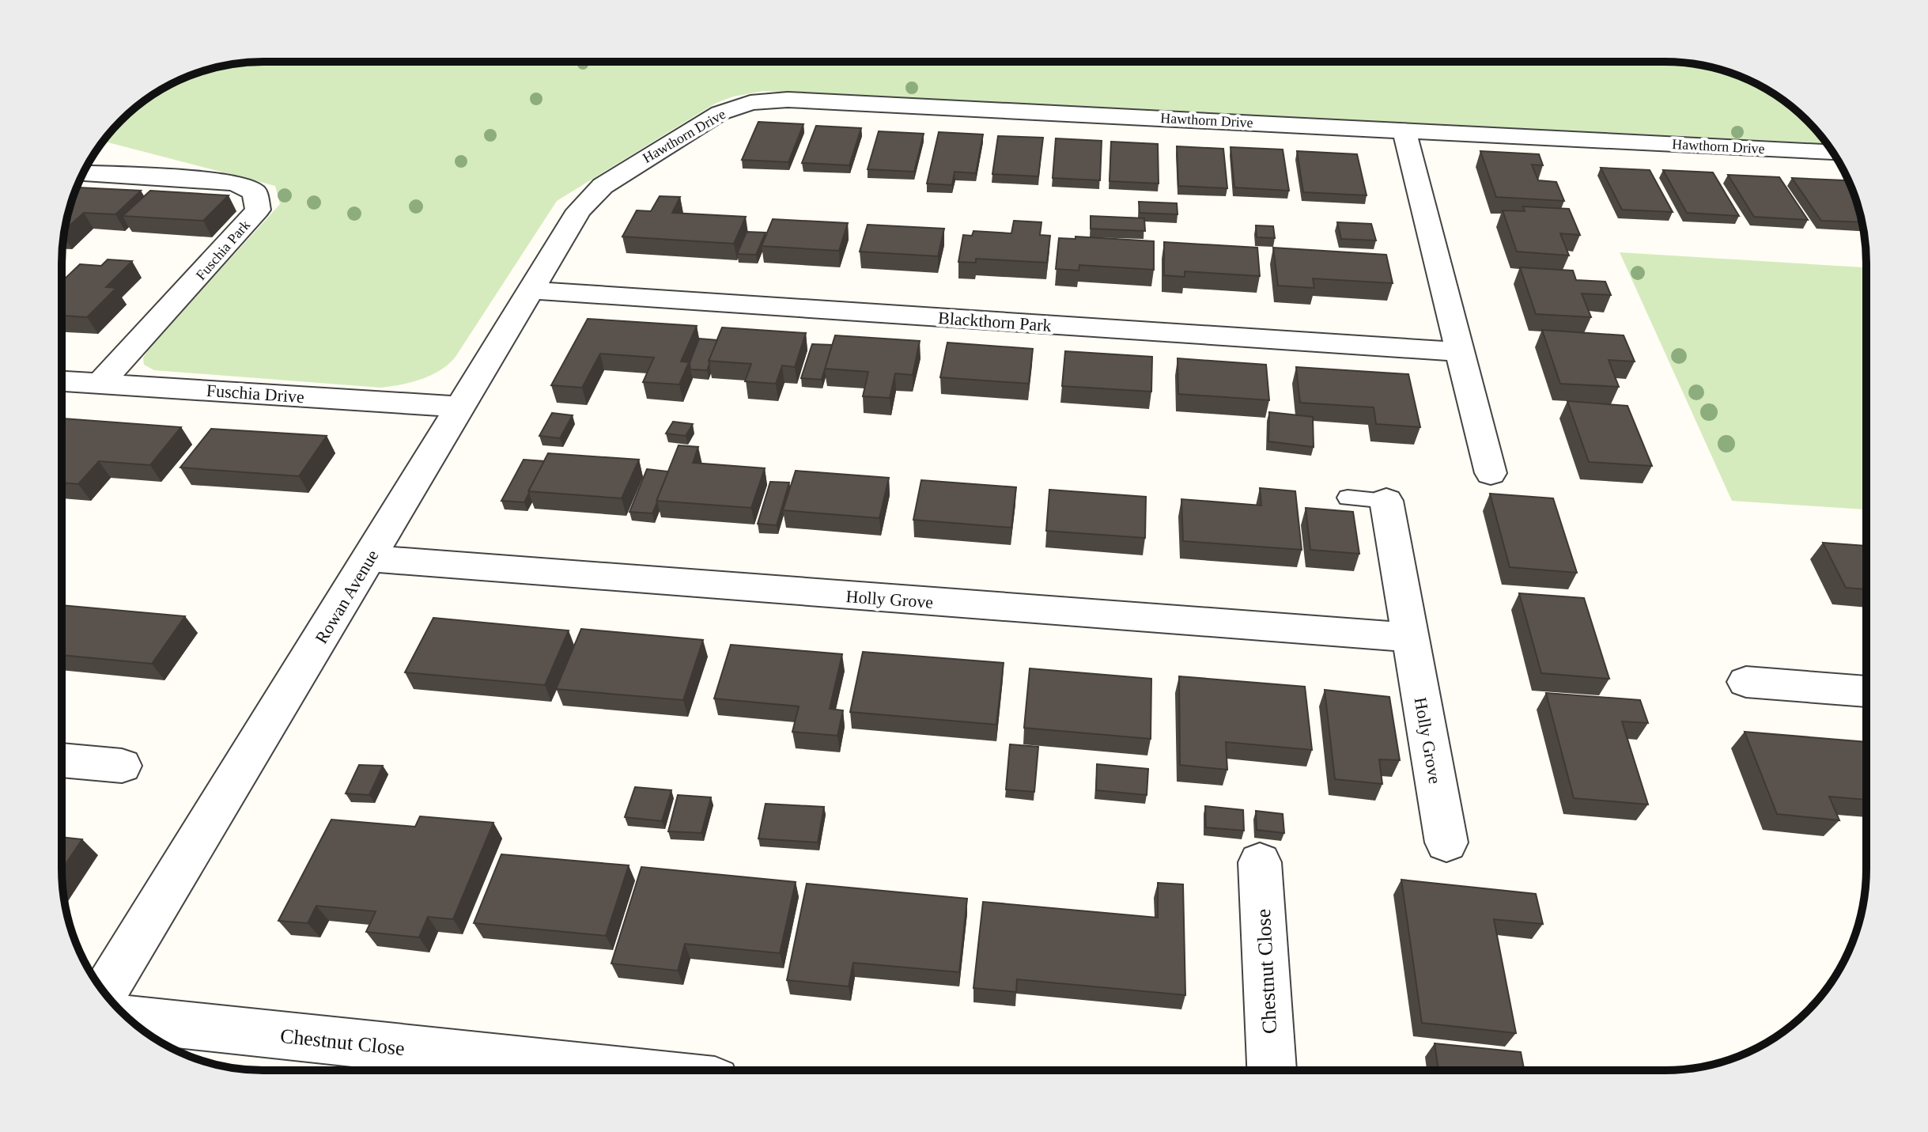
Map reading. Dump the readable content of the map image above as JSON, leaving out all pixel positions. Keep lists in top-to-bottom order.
{
  "streets": {
    "street": [
      "Hawthorn Drive",
      "Fuschia Park",
      "Blackthorn Park",
      "Fuschia Drive",
      "Rowan Avenue",
      "Holly Grove",
      "Chestnut Close"
    ]
  },
  "crossings": [
    ["Hawthorn Drive", "Rowan Avenue"],
    ["Fuschia Park", "Fuschia Drive"],
    ["Blackthorn Park", "Rowan Avenue"],
    ["Fuschia Drive", "Rowan Avenue"],
    ["Rowan Avenue", "Holly Grove"]
  ]
}
